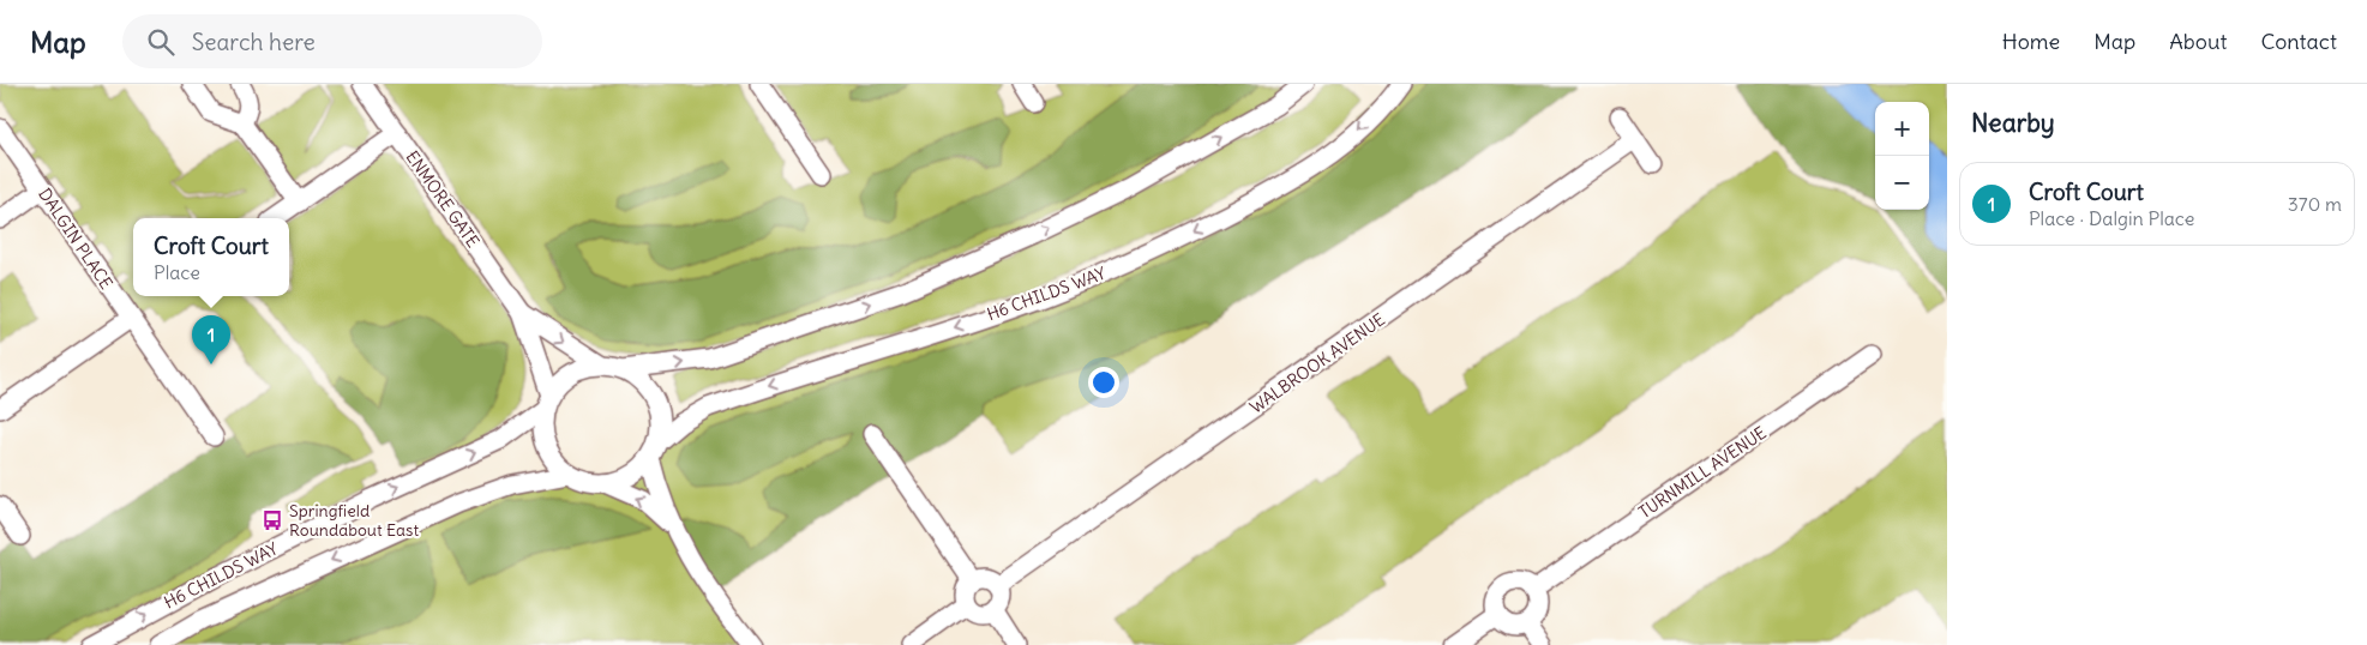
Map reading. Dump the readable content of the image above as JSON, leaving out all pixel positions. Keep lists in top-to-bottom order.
{
  "streets": {
    "street": [
      "ENMORE GATE",
      "DALGIN PLACE",
      "H6 CHILDS WAY",
      "WALBROOK AVENUE",
      "TURNMILL AVENUE"
    ]
  },
  "crossings": [
    ["ENMORE GATE", "H6 CHILDS WAY"]
  ],
  "places": {
    "bus stop": ["Springfield Roundabout East"]
  },
  "page": {
    "header": "Map",
    "search": "Search here",
    "nav": [
      "Home",
      "Map",
      "About",
      "Contact"
    ],
    "heading": "Nearby",
    "map_buttons": ["+", "−"],
    "list": [
      {
        "mark": "1",
        "name": "Croft Court",
        "note": "Place · Dalgin Place",
        "value": "370 m"
      }
    ],
    "popup": ["Croft Court", "Place"],
    "pins": "1"
  }
}
